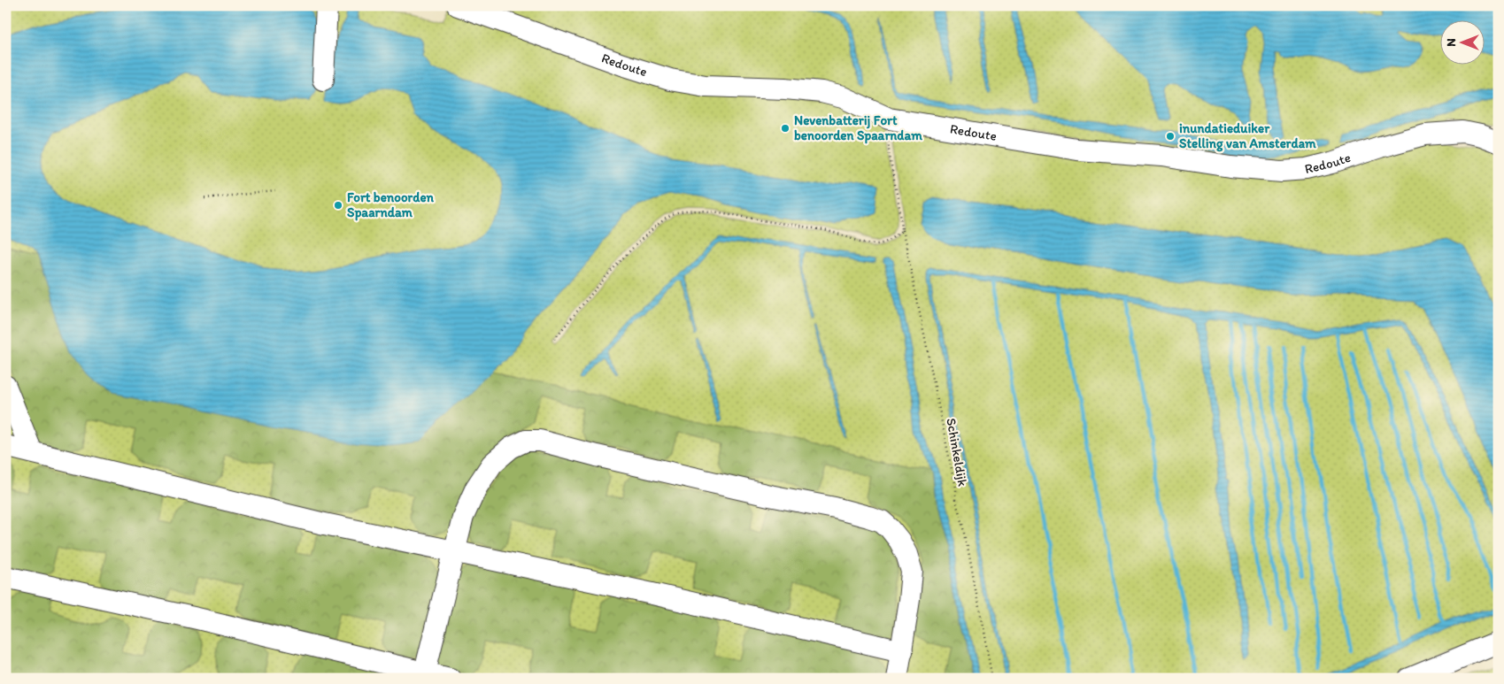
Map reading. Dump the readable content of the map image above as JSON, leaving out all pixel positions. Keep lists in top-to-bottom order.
{
  "streets": {
    "street": ["Redoute"],
    "path": ["Schinkeldijk"]
  },
  "crossings": [
    ["Redoute", "Schinkeldijk"]
  ],
  "places": ["Nevenbatterij Fort benoorden Spaarndam", "inundatieduiker Stelling van Amsterdam", "Fort benoorden Spaarndam"],
  "north": "left"
}
